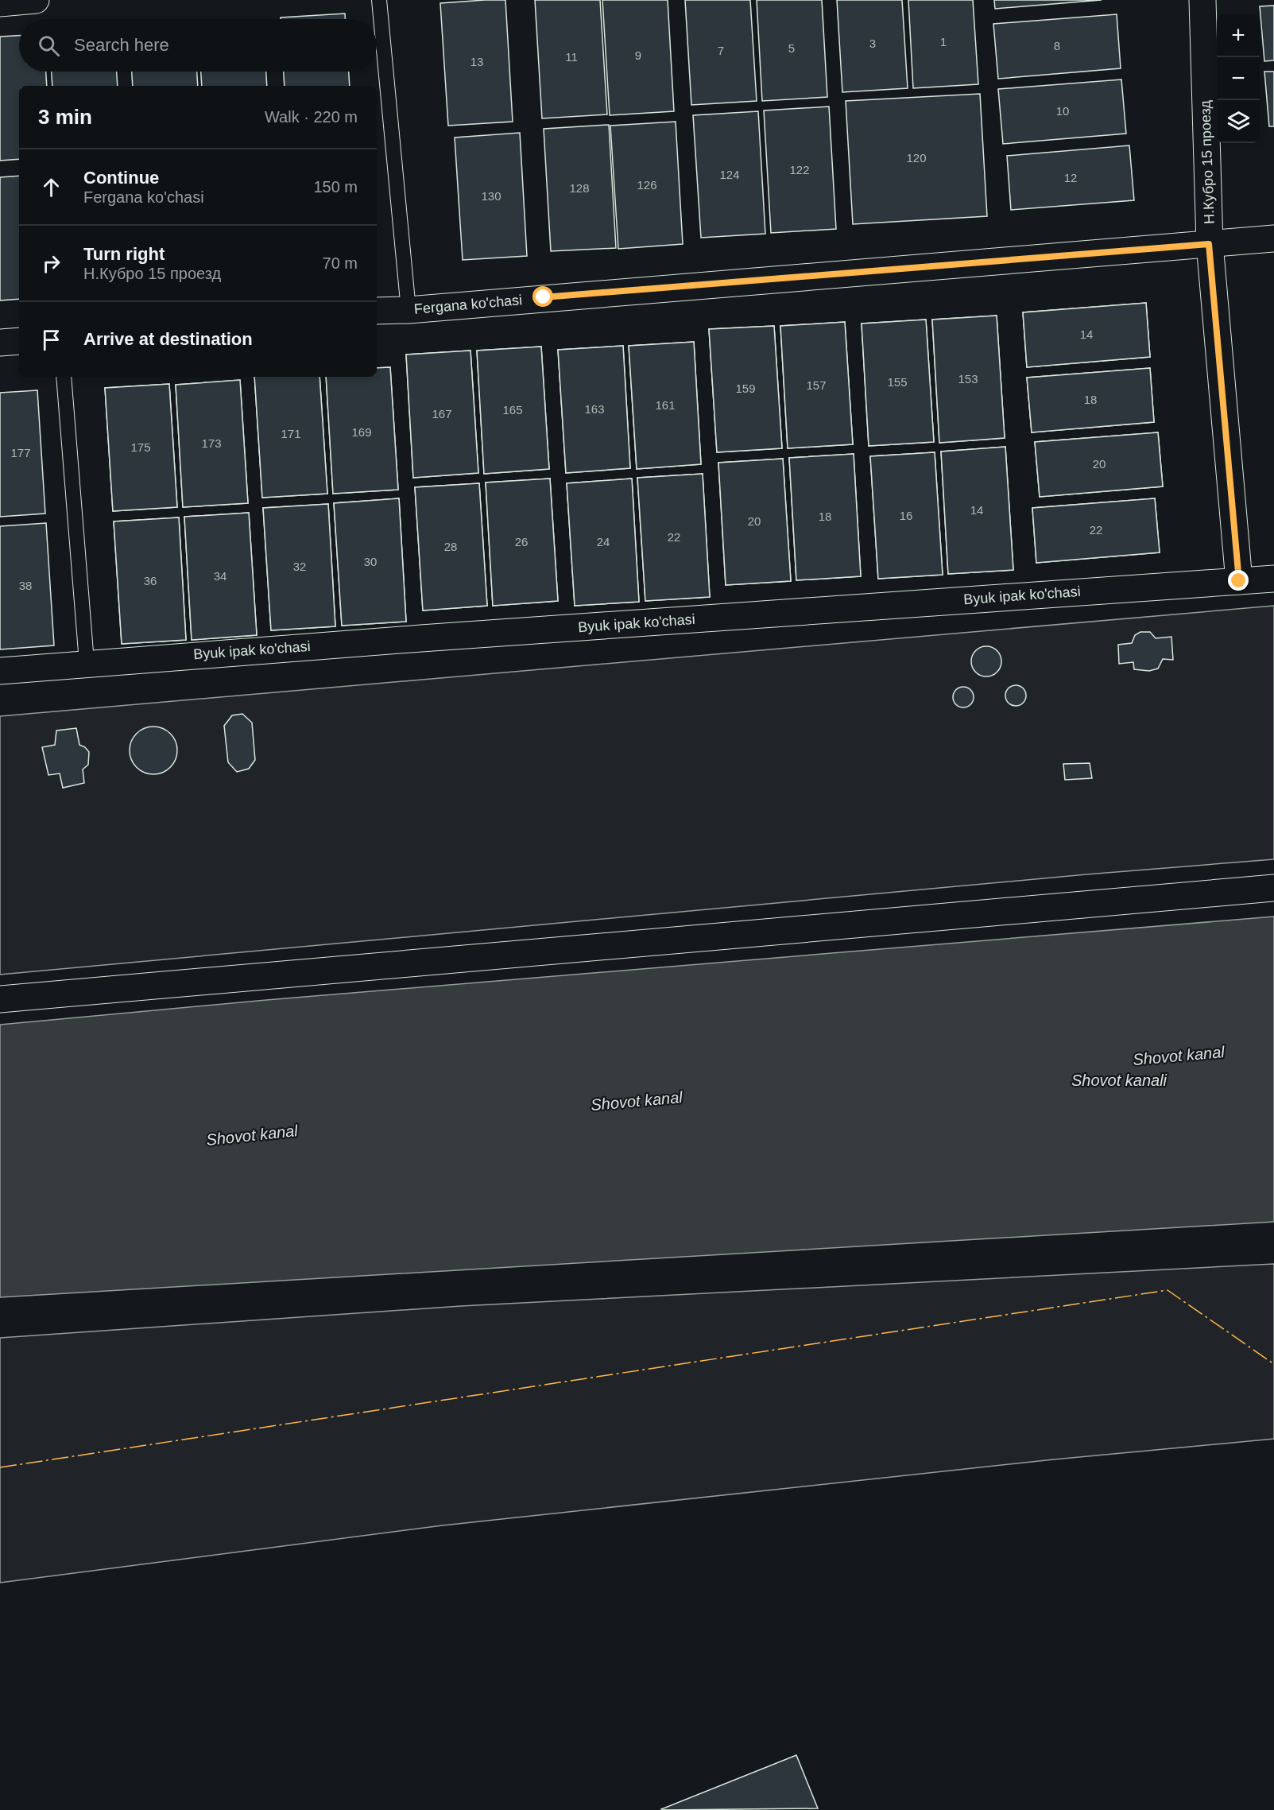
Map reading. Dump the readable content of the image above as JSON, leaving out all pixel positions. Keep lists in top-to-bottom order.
{
  "streets": {
    "street": ["Н.Кубро 15 проезд", "Fergana ko'chasi", "Byuk ipak ko'chasi"]
  },
  "crossings": [
    ["Н.Кубро 15 проезд", "Fergana ko'chasi"],
    ["Н.Кубро 15 проезд", "Byuk ipak ko'chasi"]
  ],
  "water": ["Shovot kanal", "Shovot kanali"],
  "house_numbers": [
    "1",
    "3",
    "8",
    "5",
    "7",
    "9",
    "11",
    "13",
    "10",
    "120",
    "122",
    "124",
    "12",
    "126",
    "128",
    "130",
    "14",
    "153",
    "155",
    "157",
    "159",
    "18",
    "161",
    "163",
    "165",
    "167",
    "169",
    "171",
    "173",
    "175",
    "177",
    "20",
    "14",
    "16",
    "18",
    "20",
    "22",
    "22",
    "26",
    "24",
    "28",
    "30",
    "32",
    "34",
    "36",
    "38"
  ],
  "page": {
    "map_buttons": ["+", "−"],
    "search": "Search here",
    "heading": ["3 min", "Walk · 220 m"],
    "list": [
      ["Continue", "Fergana ko'chasi", "150 m"],
      ["Turn right", "Н.Кубро 15 проезд", "70 m"],
      "Arrive at destination"
    ]
  }
}
